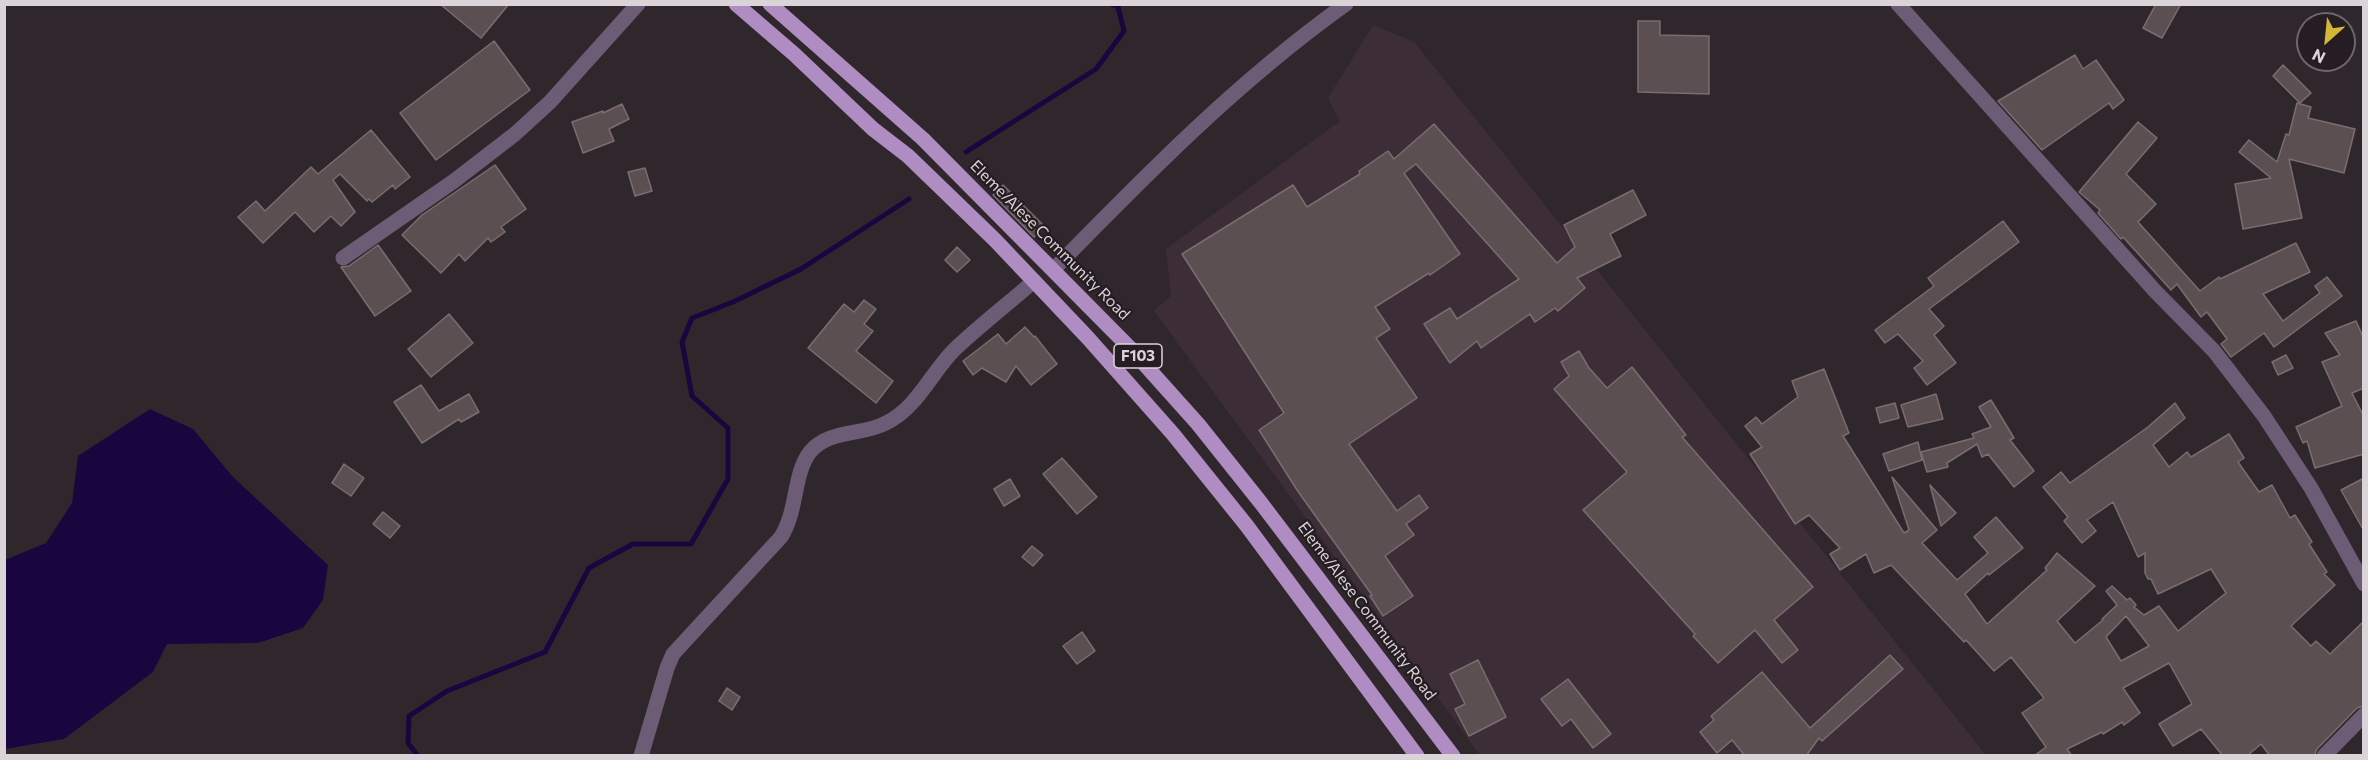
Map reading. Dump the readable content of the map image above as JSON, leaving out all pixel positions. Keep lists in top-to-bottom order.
{
  "streets": {
    "main road": ["Eleme/Alese Community Road", "F103"]
  },
  "north": "bottom left"
}
